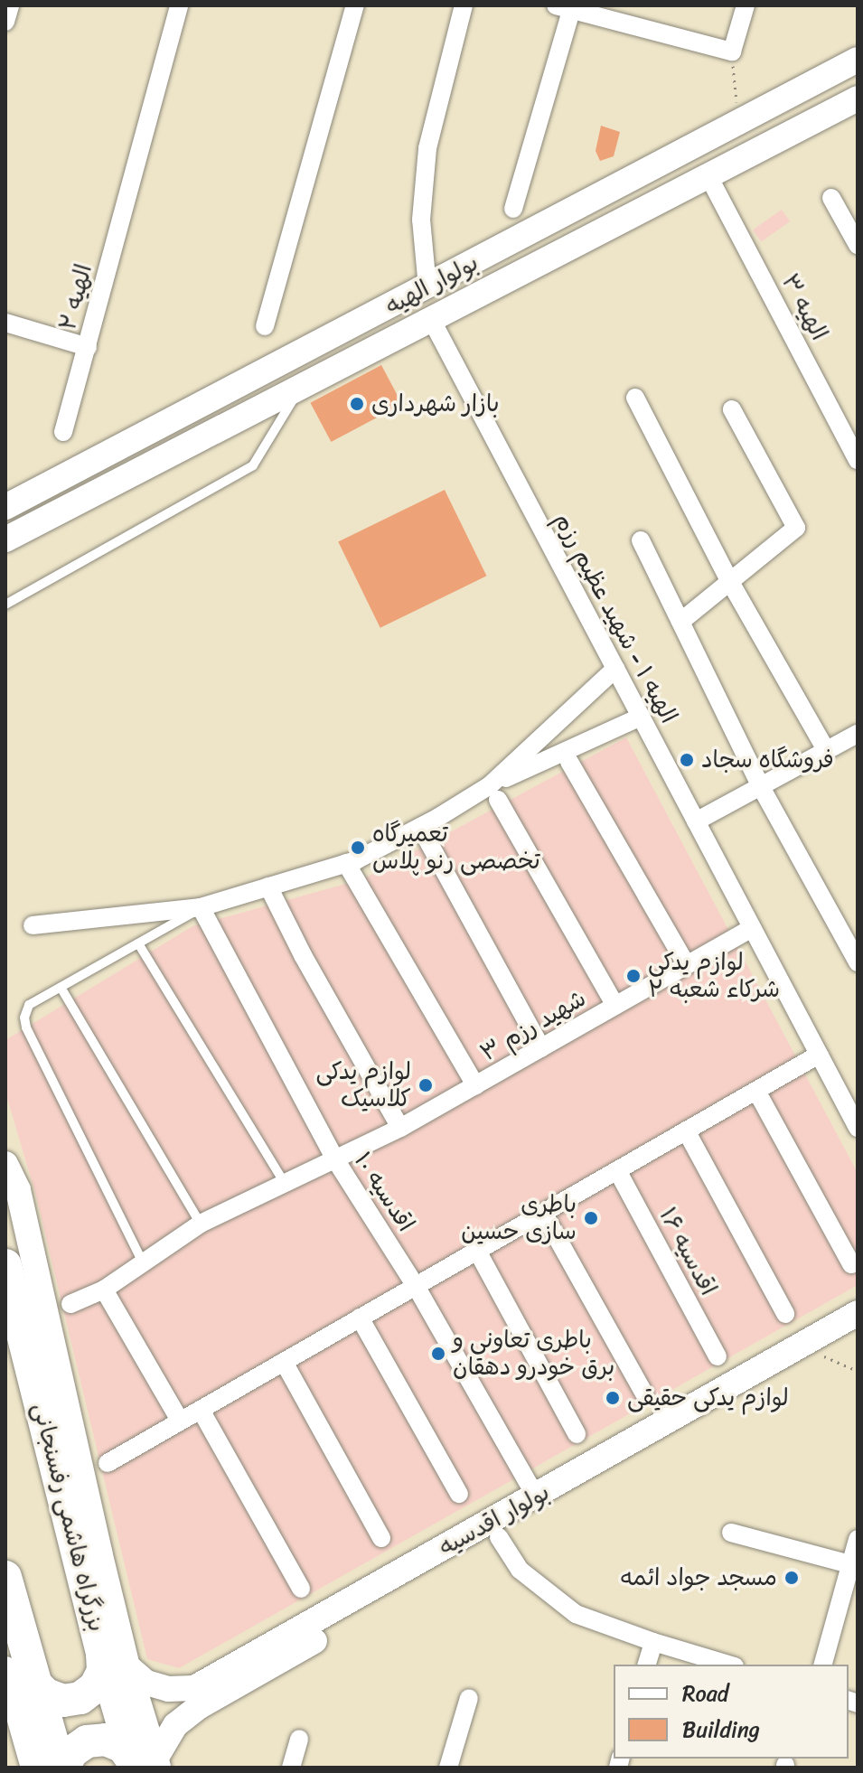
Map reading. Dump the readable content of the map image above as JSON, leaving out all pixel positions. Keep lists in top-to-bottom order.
{
  "streets": {
    "highway": ["بزرگراه هاشمی رفسنجانی"],
    "main road": ["بولوار الهیه", "بولوار اقدسیه"],
    "street": [
      "الهیه ۲",
      "الهیه ۳",
      "الهیه ۱ - شهید عظیم رزم",
      "شهید رزم ۳",
      "اقدسیه ۱۰",
      "اقدسیه ۱۶"
    ]
  },
  "crossings": [
    ["بولوار الهیه", "الهیه ۳"],
    ["بولوار الهیه", "الهیه ۱ - شهید عظیم رزم"],
    ["الهیه ۱ - شهید عظیم رزم", "شهید رزم ۳"],
    ["شهید رزم ۳", "اقدسیه ۱۰"],
    ["اقدسیه ۱۰", "بولوار اقدسیه"],
    ["بزرگراه هاشمی رفسنجانی", "بولوار اقدسیه"]
  ],
  "places": [
    "بازار شهرداری",
    "فروشگاه سجاد",
    "تعمیرگاه تخصصی رنو پلاس",
    "لوازم یدکی شرکاء شعبه ۲",
    "لوازم یدکی کلاسیک",
    "باطری سازی حسین",
    "باطری تعاونی و برق خودرو دهقان",
    "لوازم یدکی حقیقی",
    "مسجد جواد ائمه"
  ],
  "legend": ["Road", "Building"]
}
